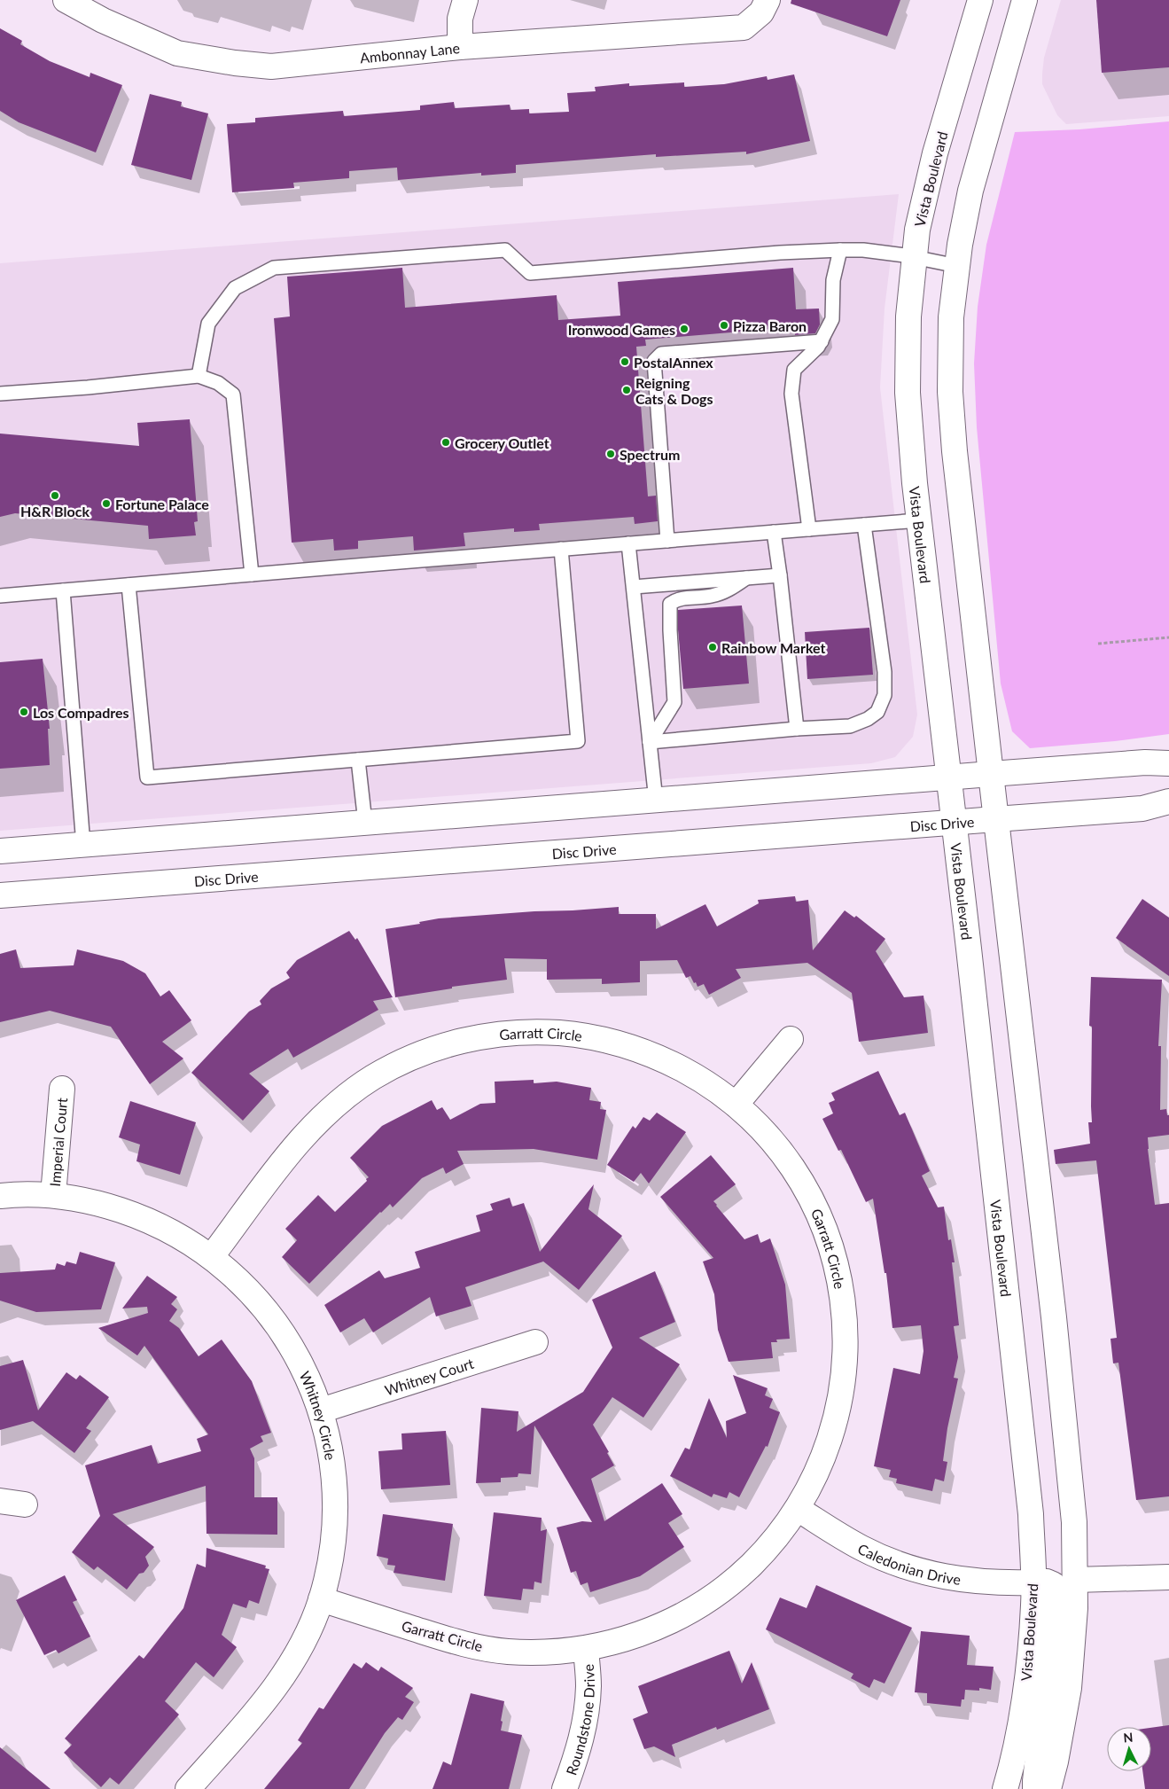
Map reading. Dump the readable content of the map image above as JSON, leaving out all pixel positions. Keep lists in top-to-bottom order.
{
  "streets": {
    "main road": [
      "Ambonnay Lane",
      "Vista Boulevard",
      "Disc Drive",
      "Garratt Circle",
      "Imperial Court",
      "Whitney Court",
      "Whitney Circle",
      "Caledonian Drive",
      "Roundstone Drive"
    ]
  },
  "crossings": [
    ["Vista Boulevard", "Disc Drive"],
    ["Vista Boulevard", "Caledonian Drive"],
    ["Garratt Circle", "Whitney Circle"],
    ["Garratt Circle", "Caledonian Drive"],
    ["Garratt Circle", "Roundstone Drive"],
    ["Imperial Court", "Whitney Circle"],
    ["Whitney Court", "Whitney Circle"]
  ],
  "places": [
    "Pizza Baron",
    "Ironwood Games",
    "PostalAnnex",
    "Reigning Cats & Dogs",
    "Grocery Outlet",
    "Spectrum",
    "H&R Block",
    "Fortune Palace",
    "Rainbow Market",
    "Los Compadres"
  ],
  "north": "top"
}
